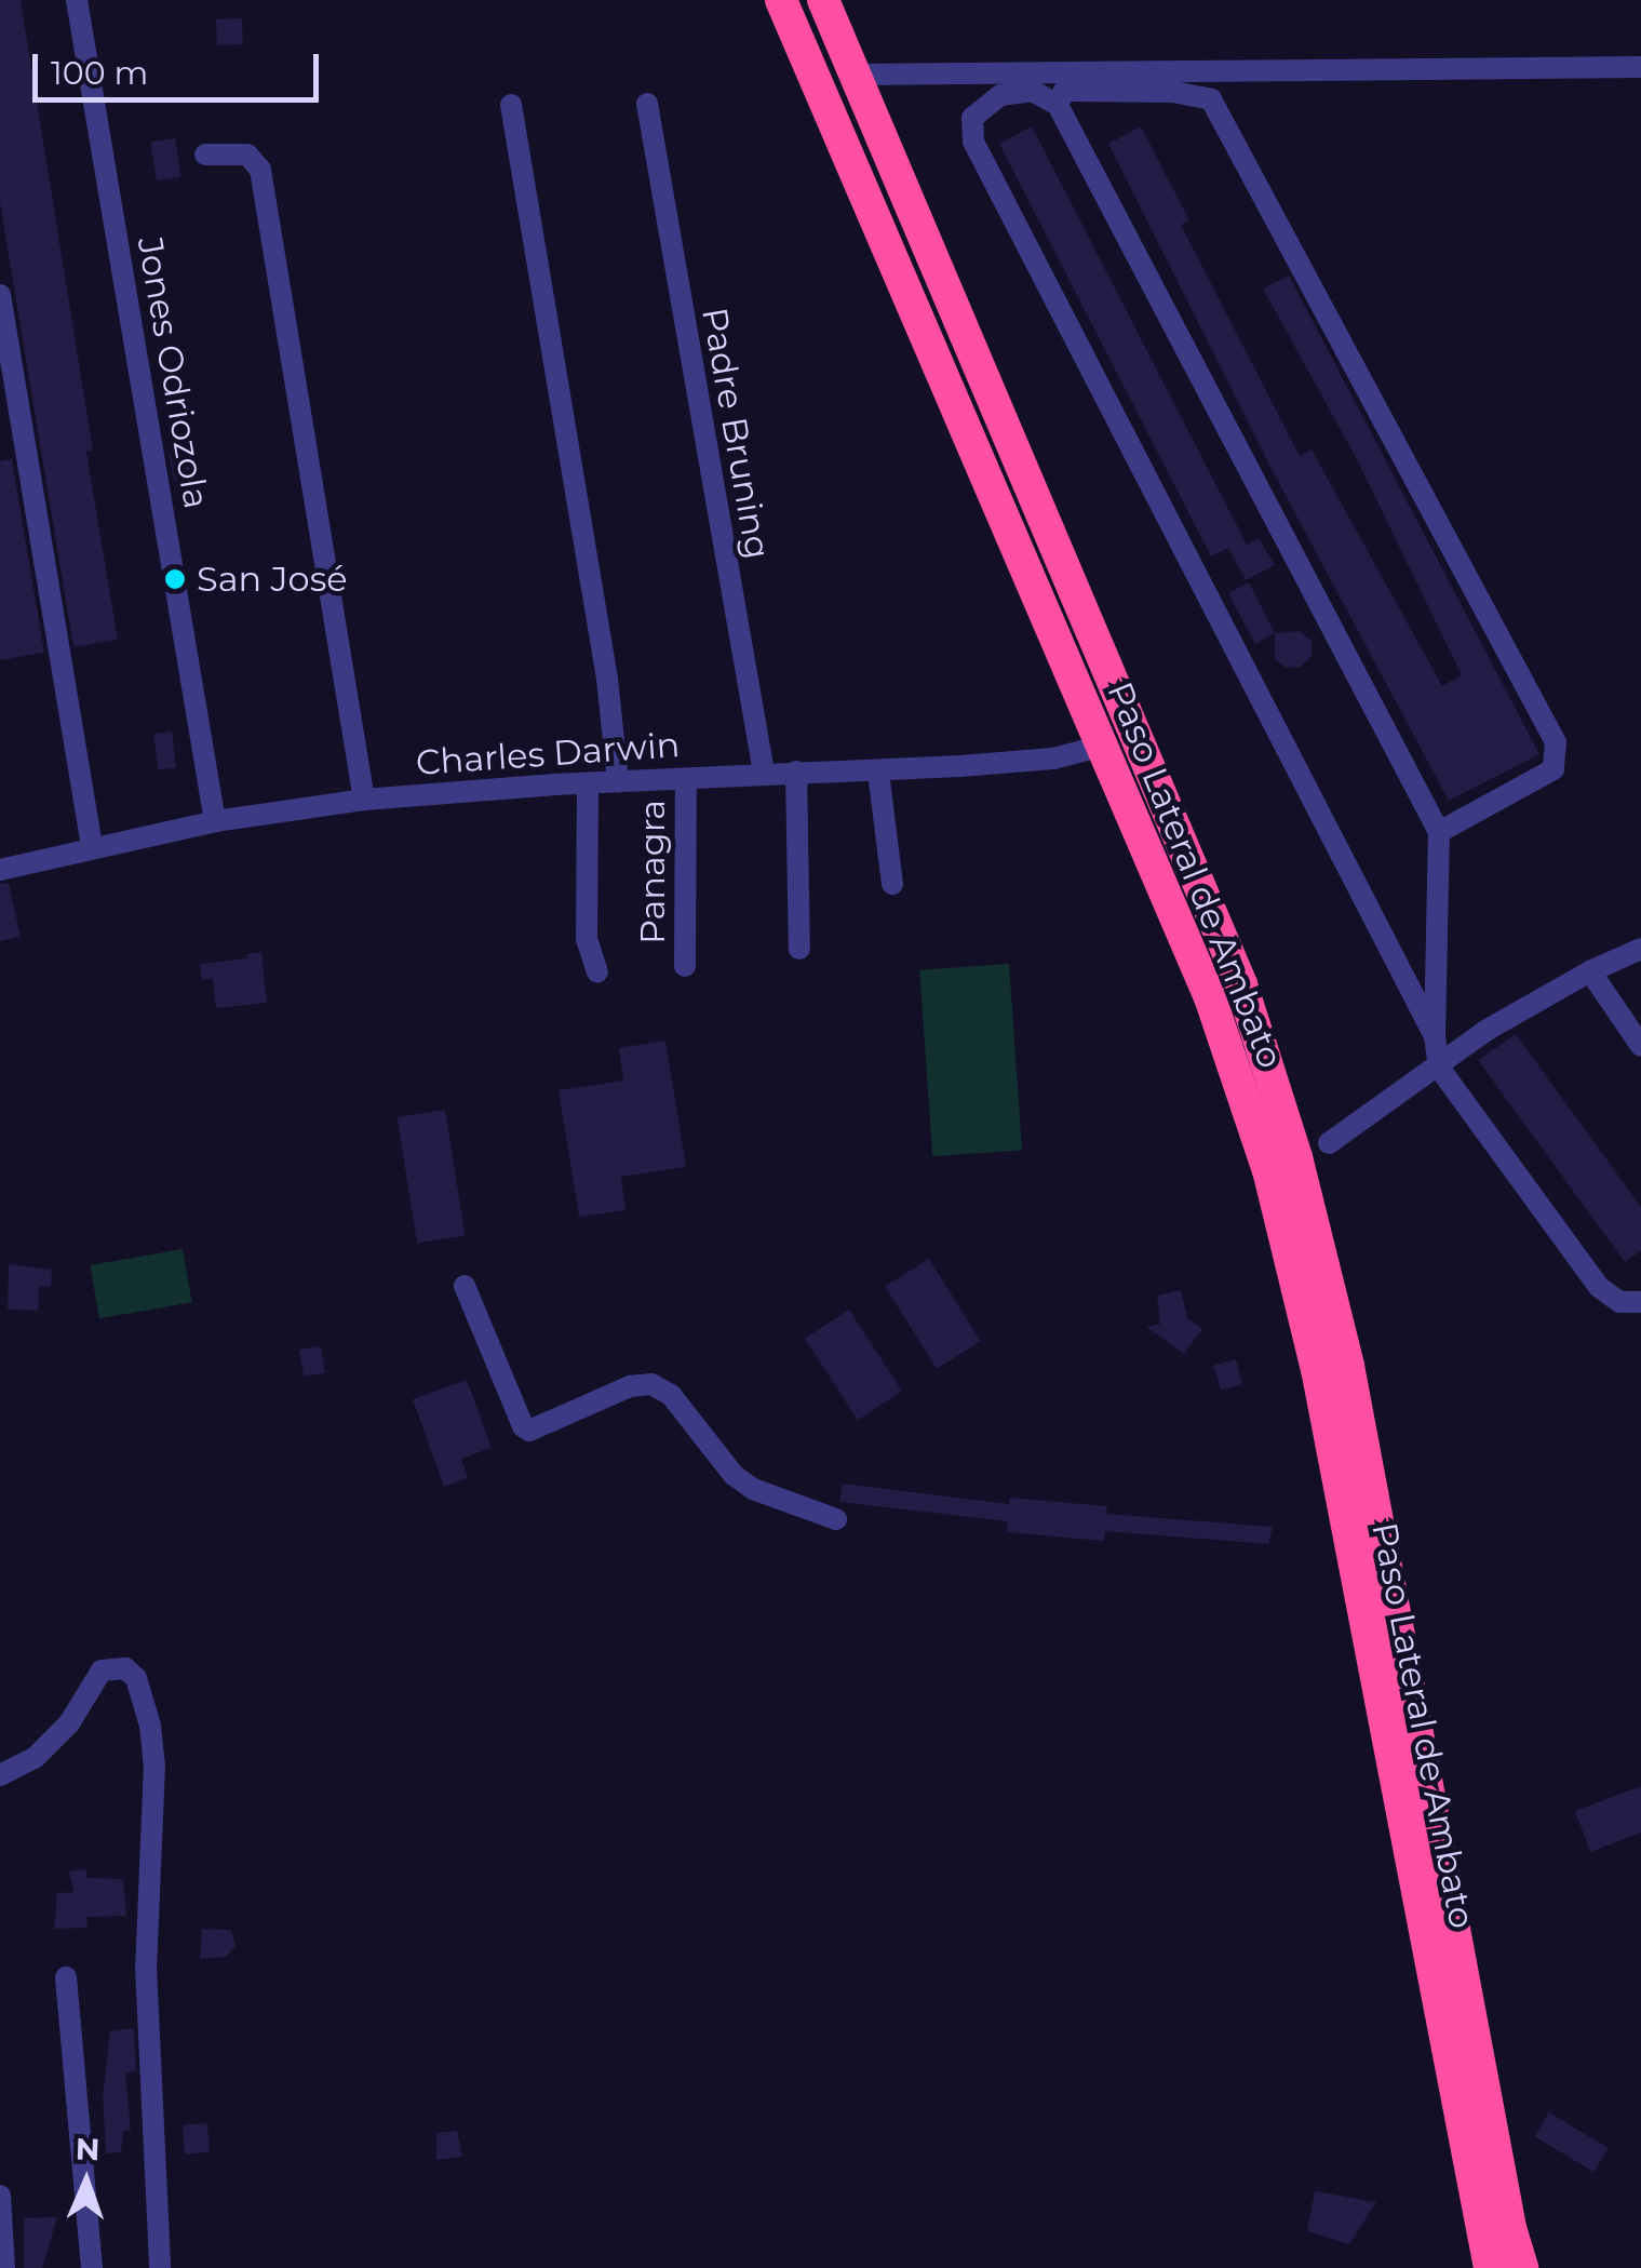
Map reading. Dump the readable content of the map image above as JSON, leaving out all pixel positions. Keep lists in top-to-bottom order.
{
  "streets": {
    "highway": ["Paso Lateral de Ambato"],
    "street": [
      "Jones Odriozola",
      "Padre Bruning",
      "Charles Darwin",
      "Panagra"
    ]
  },
  "crossings": [
    ["Jones Odriozola", "Charles Darwin"],
    ["Padre Bruning", "Charles Darwin"],
    ["Charles Darwin", "Panagra"],
    ["Charles Darwin", "Paso Lateral de Ambato"]
  ],
  "places": ["San José"],
  "scale_bar": "100 m",
  "north": "top"
}
